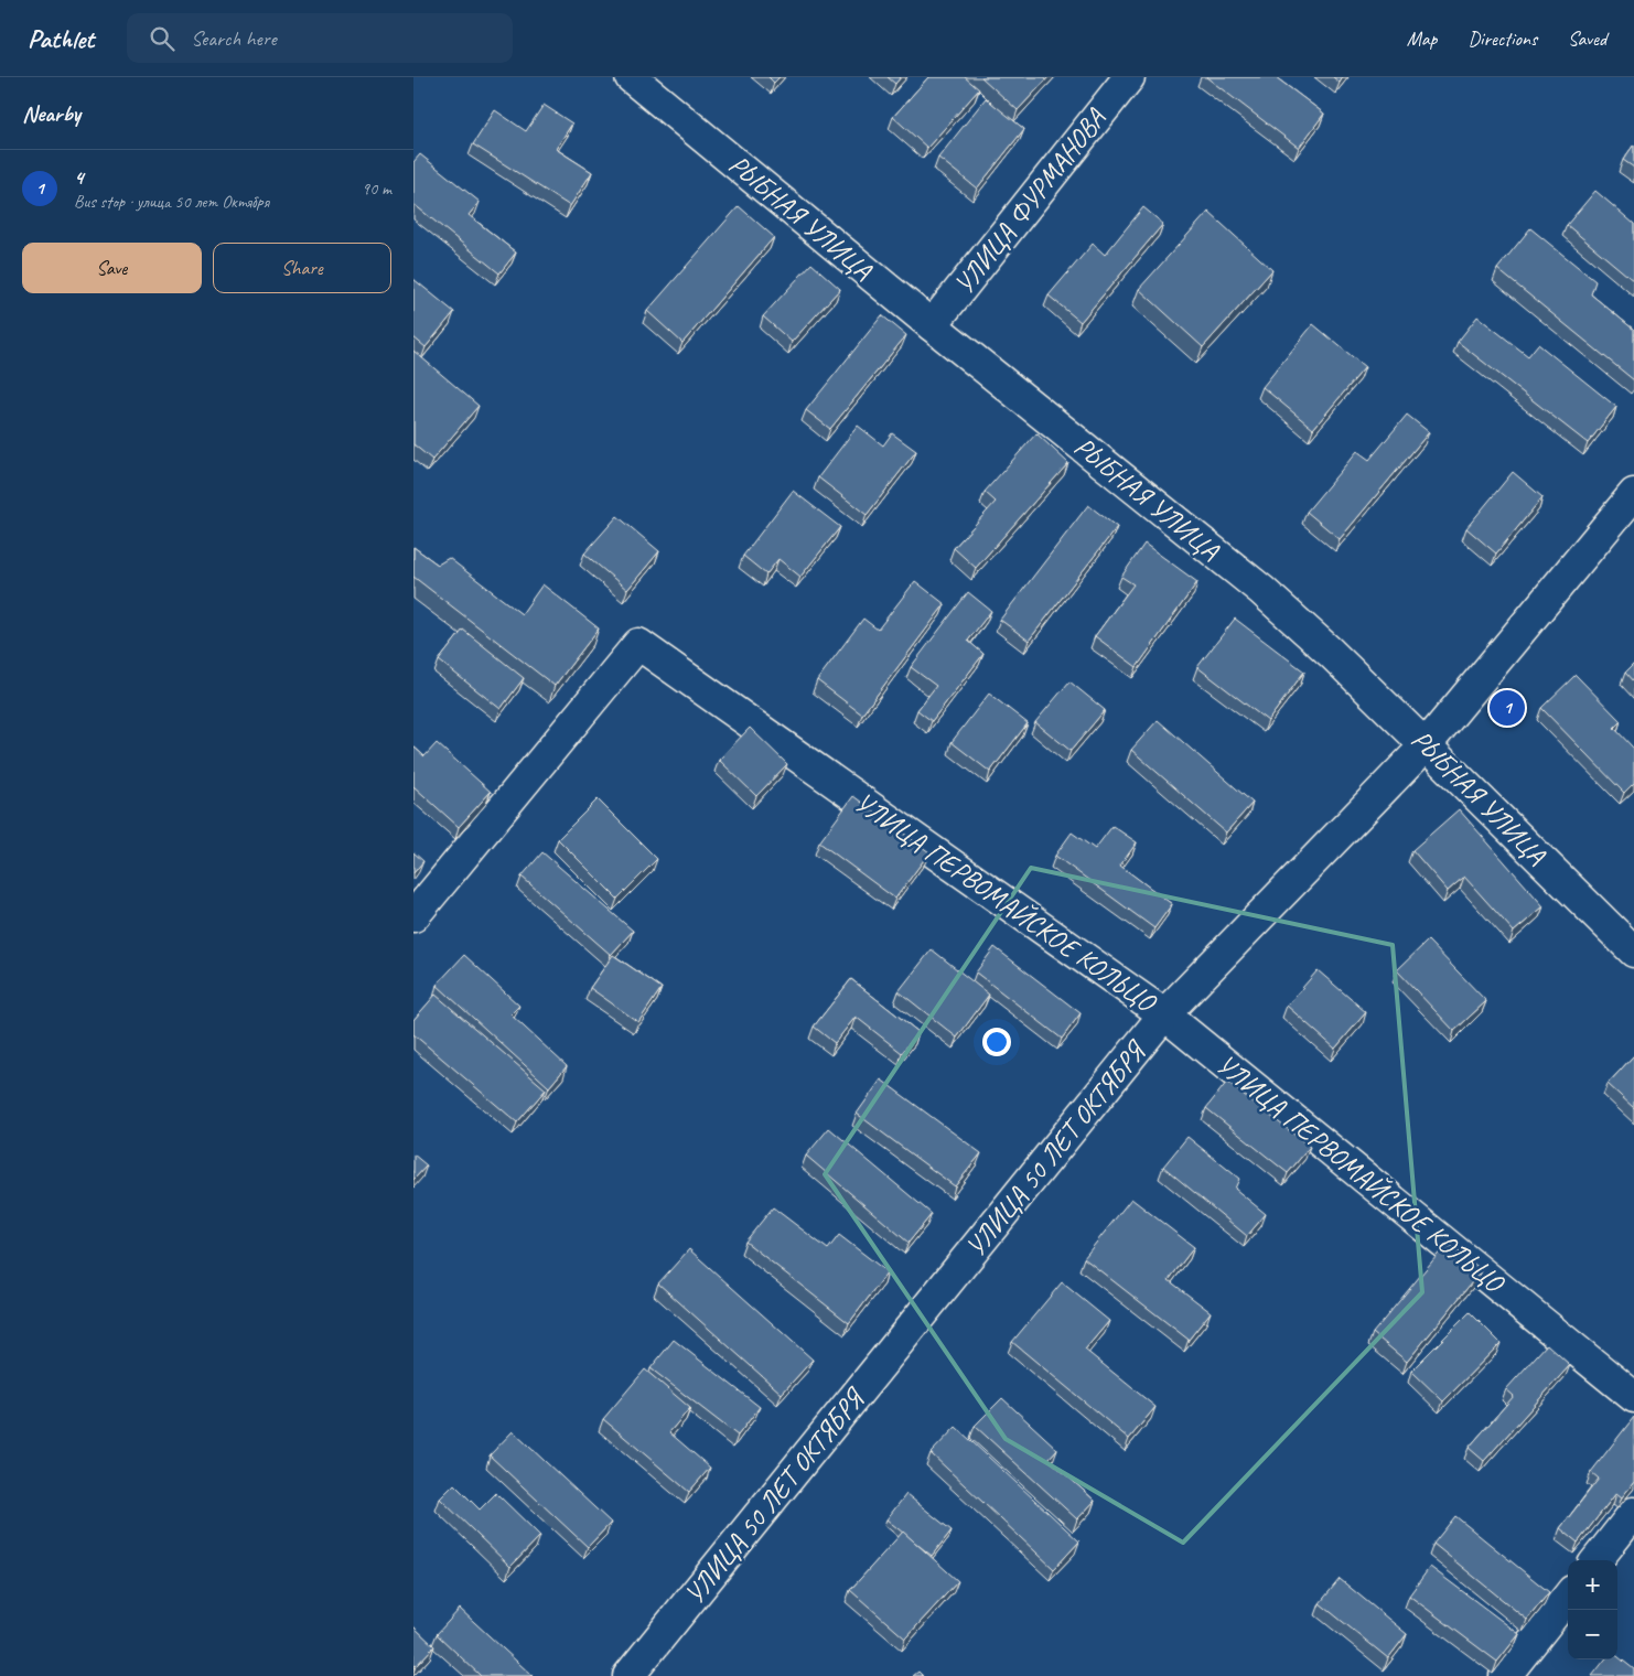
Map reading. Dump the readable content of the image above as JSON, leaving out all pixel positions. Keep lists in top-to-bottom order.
{
  "streets": {
    "street": [
      "УЛИЦА ФУРМАНОВА",
      "РЫБНАЯ УЛИЦА",
      "УЛИЦА ПЕРВОМАЙСКОЕ КОЛЬЦО",
      "УЛИЦА 50 ЛЕТ ОКТЯБРЯ"
    ]
  },
  "crossings": [
    ["УЛИЦА ФУРМАНОВА", "РЫБНАЯ УЛИЦА"],
    ["РЫБНАЯ УЛИЦА", "УЛИЦА 50 ЛЕТ ОКТЯБРЯ"],
    ["УЛИЦА ПЕРВОМАЙСКОЕ КОЛЬЦО", "УЛИЦА 50 ЛЕТ ОКТЯБРЯ"]
  ],
  "page": {
    "header": "Pathlet",
    "search": "Search here",
    "nav": ["Map", "Directions", "Saved"],
    "heading": "Nearby",
    "list": [
      {
        "mark": "1",
        "name": "4",
        "note": "Bus stop · улица 50 лет Октября",
        "value": "90 m"
      }
    ],
    "buttons": ["Save", "Share"],
    "pins": "1",
    "map_buttons": ["+", "−"]
  }
}
